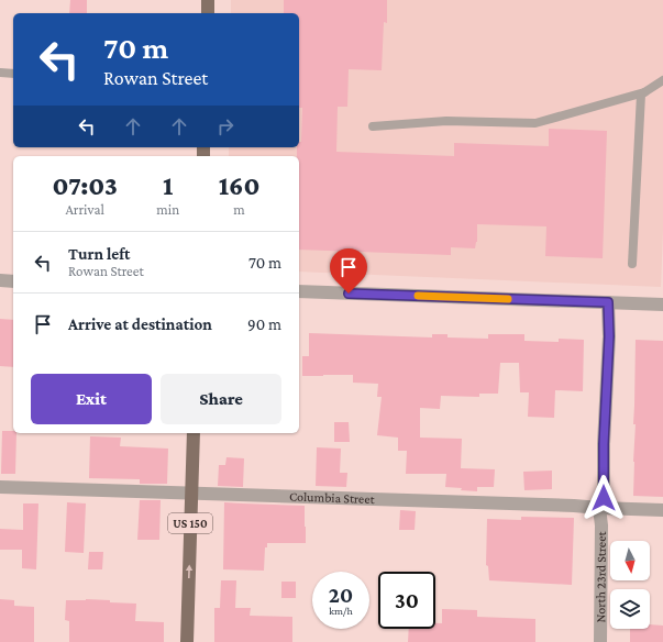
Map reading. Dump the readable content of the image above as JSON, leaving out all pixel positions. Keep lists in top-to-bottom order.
{
  "streets": {
    "main road": ["US 150"],
    "street": ["Columbia Street", "North 23rd Street"]
  },
  "crossings": [
    ["Columbia Street", "US 150"],
    ["Columbia Street", "North 23rd Street"]
  ],
  "north": "bottom",
  "page": {
    "turn": ["70 m", "Rowan Street"],
    "eta": [
      "07:03",
      "Arrival",
      "1",
      "min",
      "160",
      "m"
    ],
    "list": [
      {
        "name": "Turn left",
        "note": "Rowan Street",
        "value": "70 m"
      },
      {
        "name": "Arrive at destination",
        "value": "90 m"
      }
    ],
    "buttons": ["Exit", "Share"],
    "speed": "20 km/h",
    "limit": "30"
  }
}
